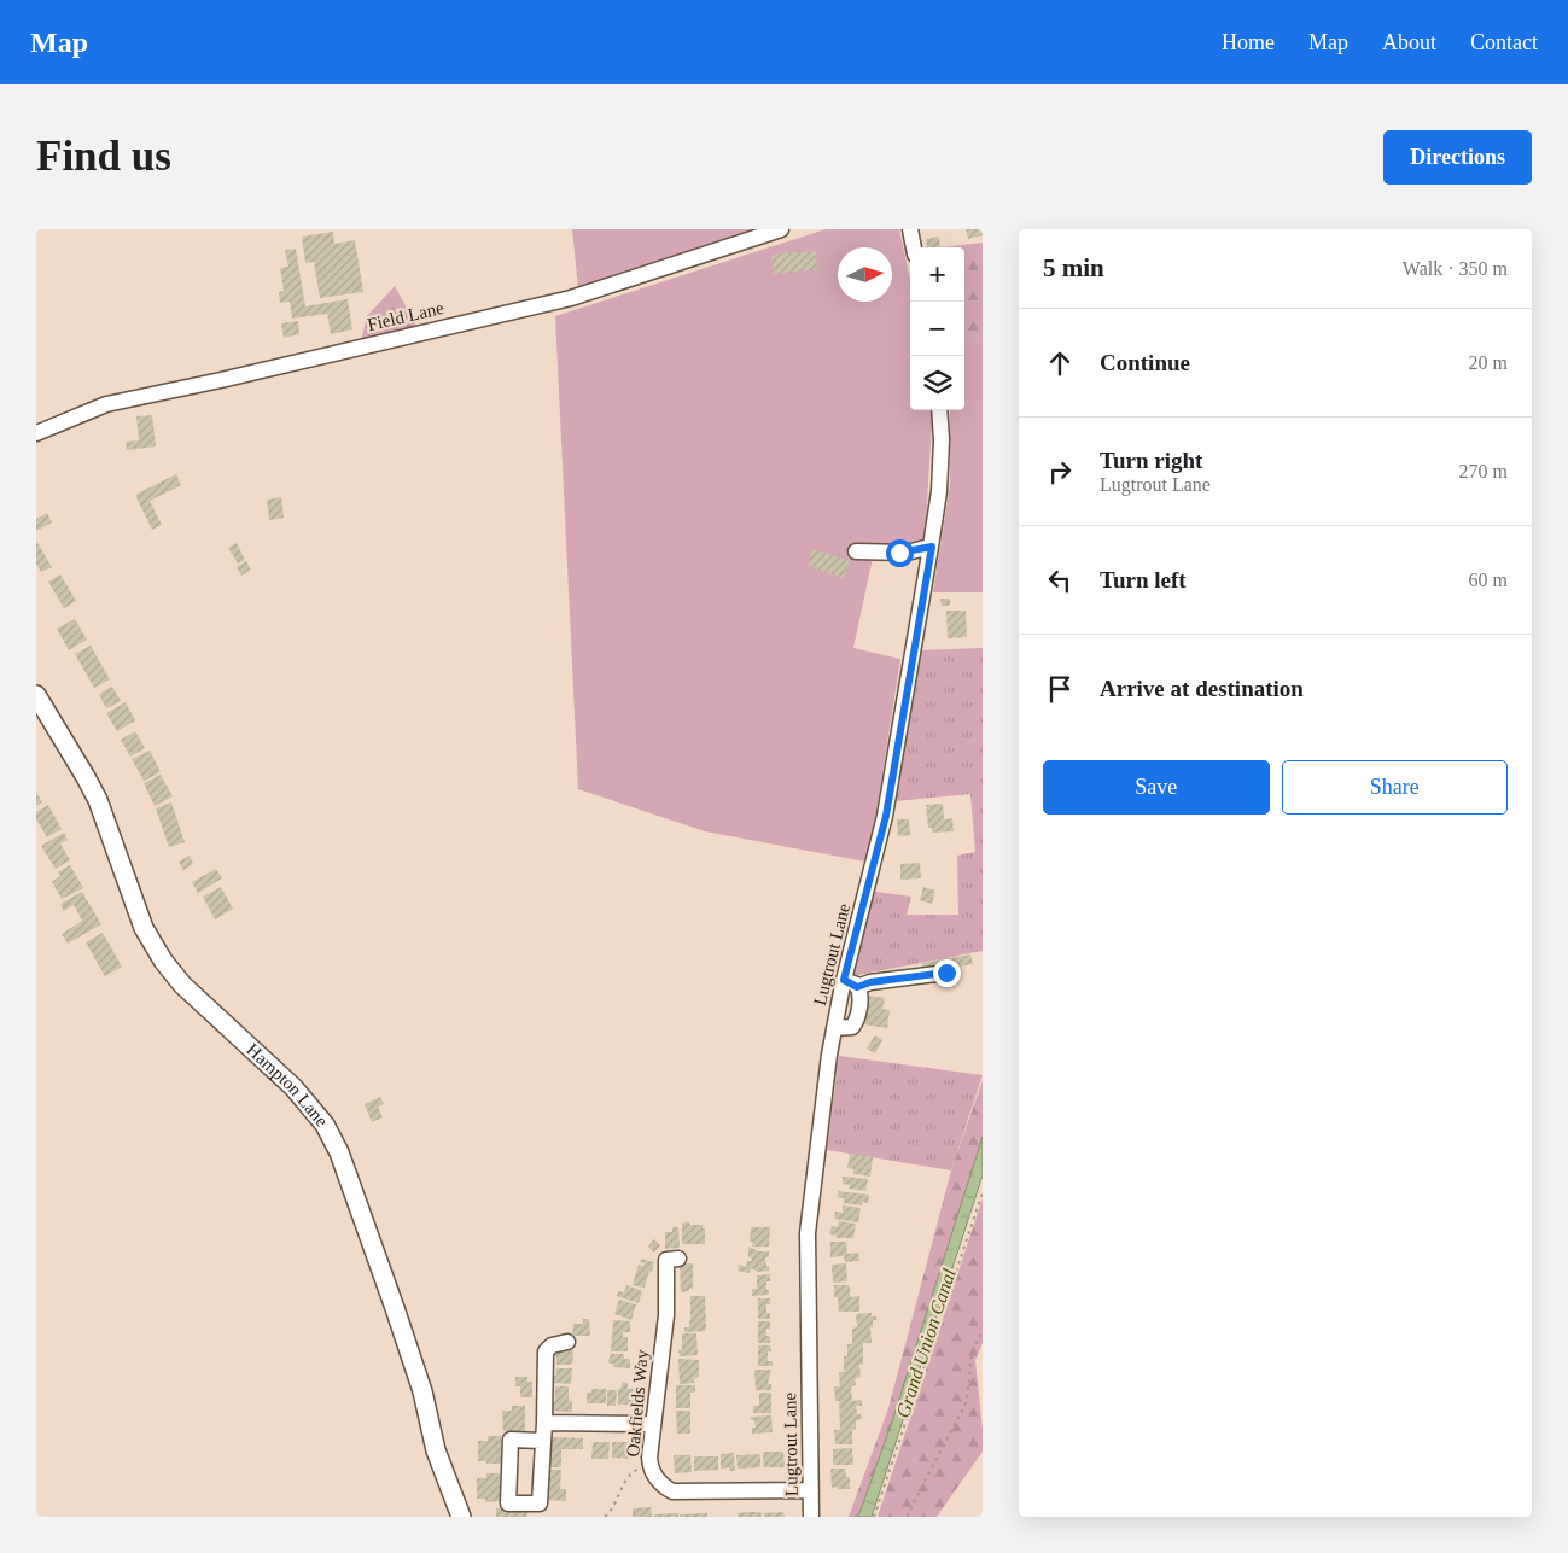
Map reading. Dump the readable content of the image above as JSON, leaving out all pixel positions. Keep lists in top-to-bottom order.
{
  "streets": {
    "main road": ["Hampton Lane"],
    "street": ["Field Lane", "Lugtrout Lane", "Oakfields Way"]
  },
  "crossings": [
    ["Lugtrout Lane", "Oakfields Way"]
  ],
  "water": ["Grand Union Canal"],
  "north": "right",
  "page": {
    "header": "Map",
    "nav": [
      "Home",
      "Map",
      "About",
      "Contact"
    ],
    "buttons": [
      "Directions",
      ["Save", "Share"]
    ],
    "title": "Find us",
    "heading": ["5 min", "Walk · 350 m"],
    "map_buttons": ["+", "−"],
    "list": [
      ["Continue", "20 m"],
      ["Turn right", "Lugtrout Lane", "270 m"],
      ["Turn left", "60 m"],
      "Arrive at destination"
    ]
  }
}
